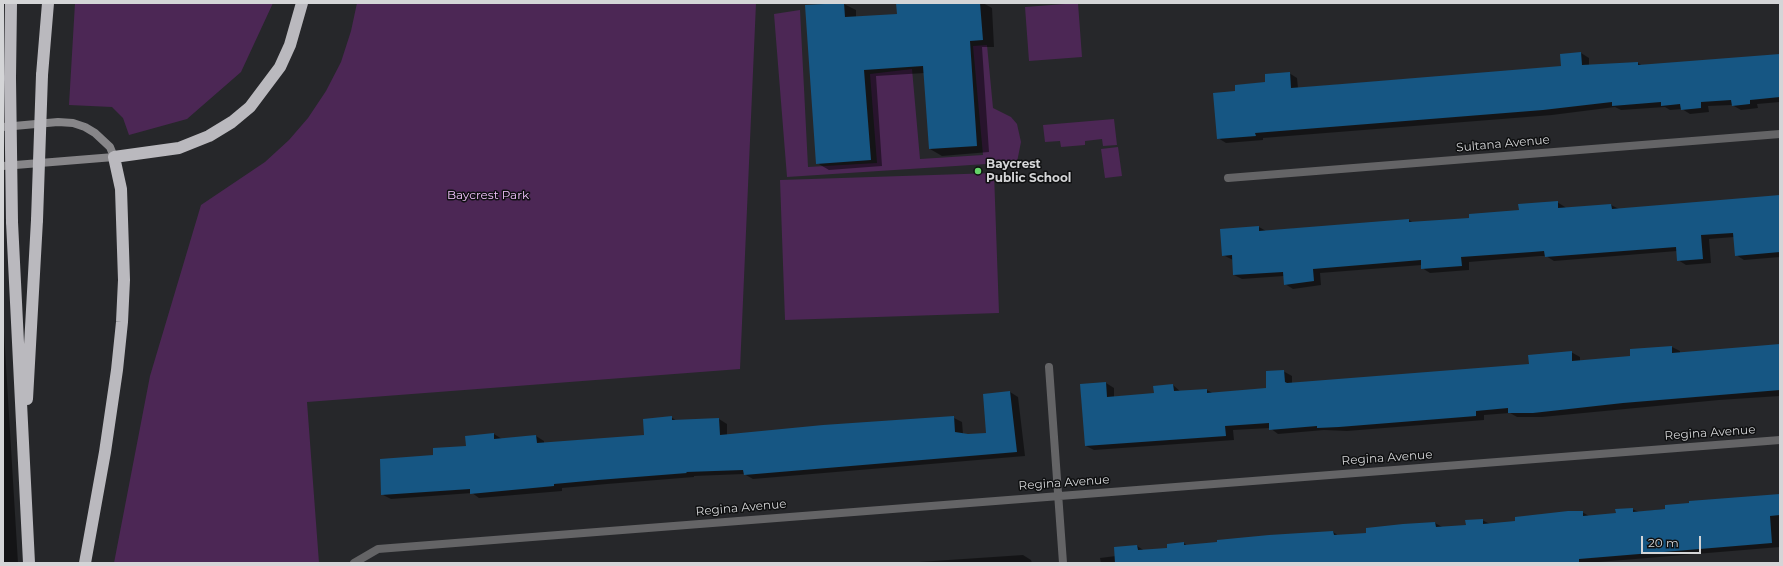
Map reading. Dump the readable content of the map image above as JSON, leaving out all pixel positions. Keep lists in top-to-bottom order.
{
  "streets": {
    "street": ["Sultana Avenue", "Regina Avenue"]
  },
  "parks": ["Baycrest Park"],
  "places": ["Baycrest Public School"],
  "scale_bar": "20 m"
}
